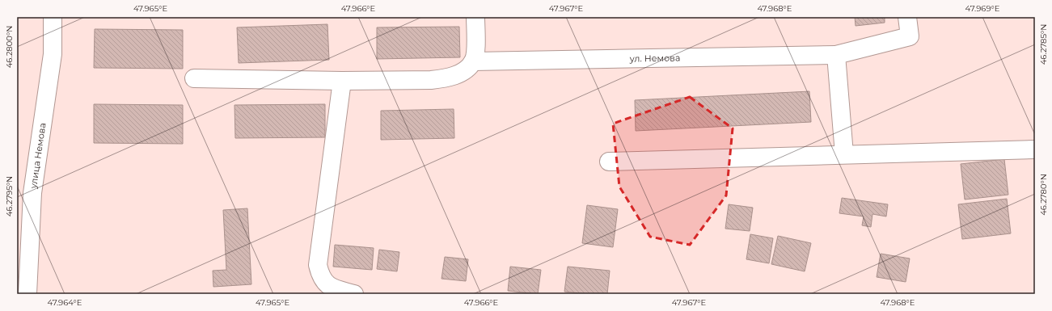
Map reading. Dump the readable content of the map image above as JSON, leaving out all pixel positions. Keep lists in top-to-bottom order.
{
  "streets": {
    "street": ["ул. Немова", "улица Немова"]
  },
  "coordinates": [
    "47.965°E",
    "47.966°E",
    "47.967°E",
    "47.968°E",
    "47.969°E",
    "46.2785°N",
    "46.2800°N",
    "46.2780°N",
    "46.2795°N",
    "47.964°E"
  ]
}
